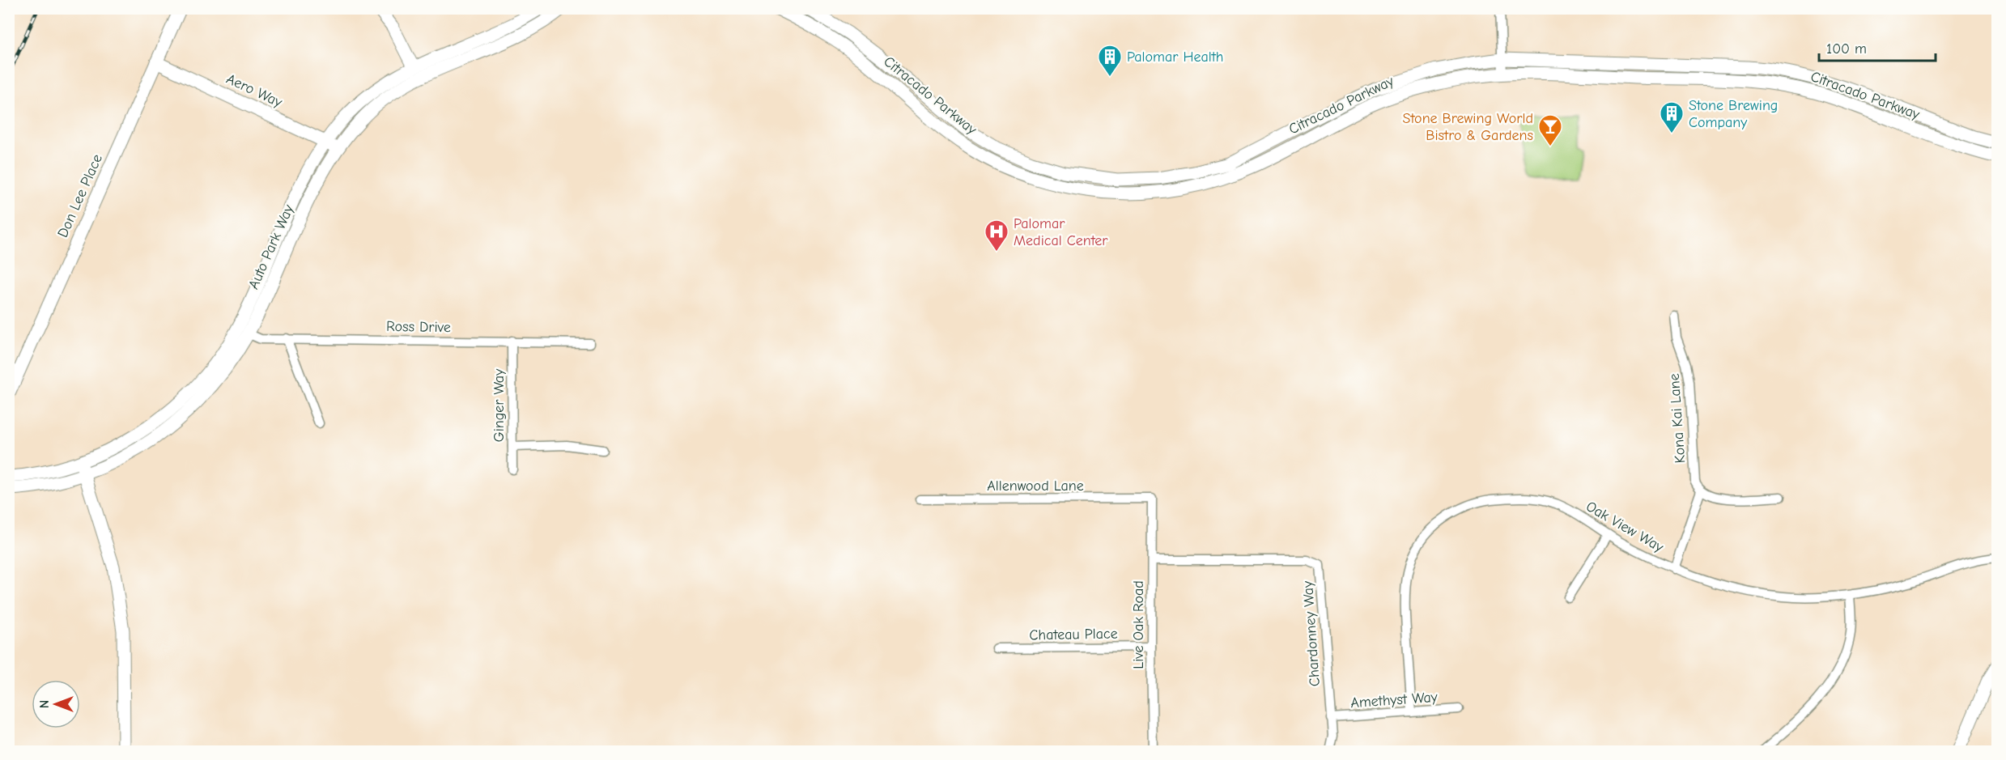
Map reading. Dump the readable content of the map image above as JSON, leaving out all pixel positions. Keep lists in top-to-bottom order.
{
  "streets": {
    "main road": [
      "Aero Way",
      "Citracado Parkway",
      "Don Lee Place",
      "Auto Park Way"
    ],
    "street": [
      "Ross Drive",
      "Ginger Way",
      "Kona Kai Lane",
      "Allenwood Lane",
      "Oak View Way",
      "Live Oak Road",
      "Chardonney Way",
      "Chateau Place",
      "Amethyst Way"
    ]
  },
  "crossings": [
    ["Aero Way", "Don Lee Place"],
    ["Aero Way", "Auto Park Way"],
    ["Auto Park Way", "Ross Drive"],
    ["Ross Drive", "Ginger Way"],
    ["Allenwood Lane", "Live Oak Road"],
    ["Oak View Way", "Amethyst Way"],
    ["Live Oak Road", "Chardonney Way"],
    ["Live Oak Road", "Chateau Place"],
    ["Chardonney Way", "Amethyst Way"]
  ],
  "places": {
    "building": ["Palomar Health", "Stone Brewing Company"],
    "bar": ["Stone Brewing World Bistro & Gardens"],
    "hospital": ["Palomar Medical Center"]
  },
  "scale_bar": "100 m",
  "north": "left"
}
